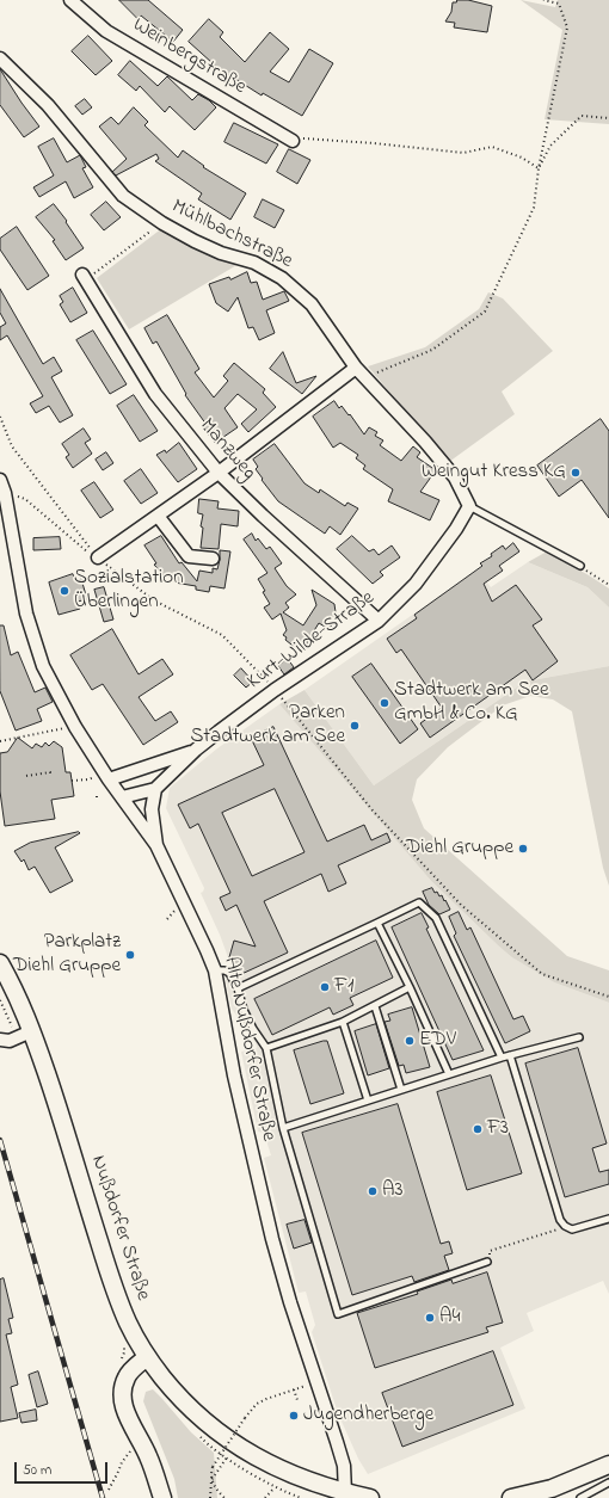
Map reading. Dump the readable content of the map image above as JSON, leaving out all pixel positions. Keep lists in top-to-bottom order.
{
  "streets": {
    "street": [
      "Weinbergstraße",
      "Mühlbachstraße",
      "Manzweg",
      "Kurt-Wilde-Straße",
      "Alte Nußdorfer Straße",
      "Nußdorfer Straße"
    ]
  },
  "crossings": [
    ["Mühlbachstraße", "Kurt-Wilde-Straße"],
    ["Manzweg", "Kurt-Wilde-Straße"],
    ["Kurt-Wilde-Straße", "Alte Nußdorfer Straße"],
    ["Alte Nußdorfer Straße", "Nußdorfer Straße"]
  ],
  "places": [
    "Weingut Kress KG",
    "Sozialstation Überlingen",
    "Stadtwerk am See GmbH & Co. KG",
    "Parken Stadtwerk am See",
    "Diehl Gruppe",
    "Parkplatz Diehl Gruppe",
    "F1",
    "EDV",
    "F3",
    "A3",
    "A4",
    "Jugendherberge"
  ],
  "scale_bar": "50 m"
}
